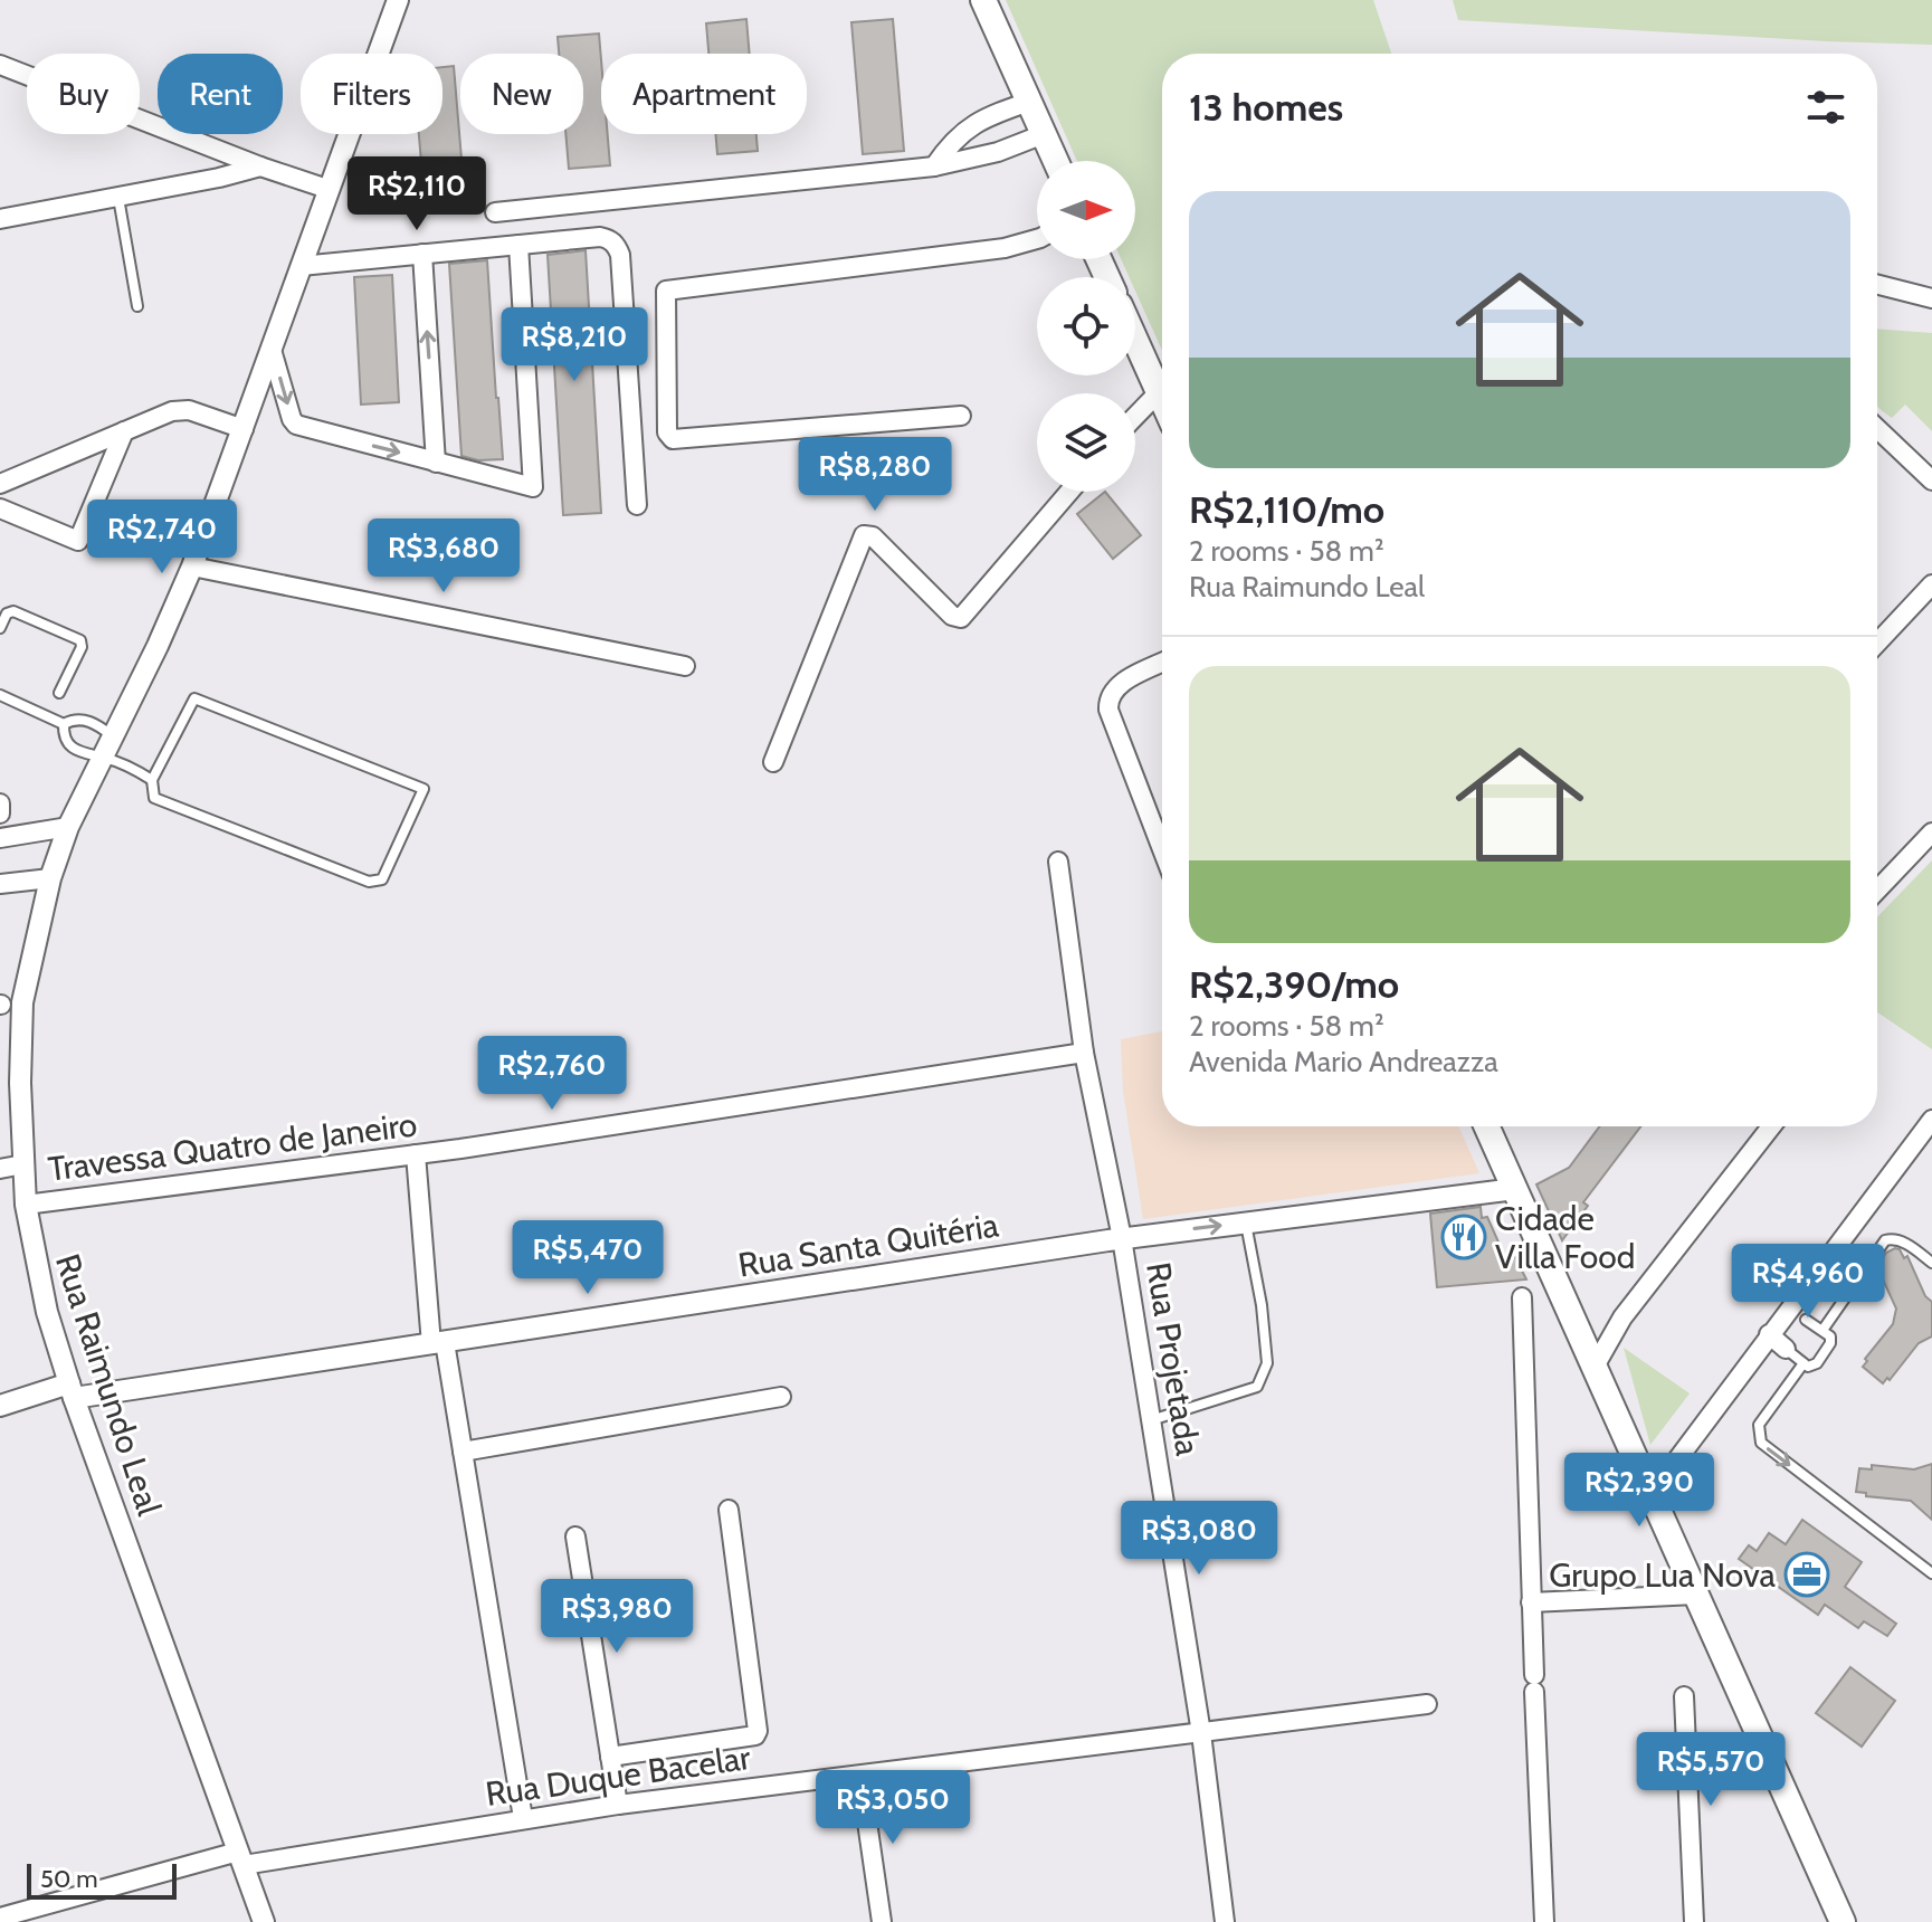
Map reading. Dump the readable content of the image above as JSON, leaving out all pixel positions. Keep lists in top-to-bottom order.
{
  "streets": {
    "street": [
      "Travessa Quatro de Janeiro",
      "Rua Santa Quitéria",
      "Rua Projetada",
      "Rua Raimundo Leal",
      "Rua Duque Bacelar"
    ]
  },
  "crossings": [
    ["Travessa Quatro de Janeiro", "Rua Projetada"],
    ["Travessa Quatro de Janeiro", "Rua Raimundo Leal"],
    ["Rua Santa Quitéria", "Rua Projetada"],
    ["Rua Santa Quitéria", "Rua Raimundo Leal"],
    ["Rua Projetada", "Rua Duque Bacelar"],
    ["Rua Raimundo Leal", "Rua Duque Bacelar"]
  ],
  "places": {
    "restaurant": ["Cidade Villa Food"],
    "office": ["Grupo Lua Nova"]
  },
  "scale_bar": "50 m",
  "north": "right",
  "page": {
    "chip": [
      "Buy",
      "Rent",
      "Filters",
      "New",
      "Apartment"
    ],
    "heading": "13 homes",
    "price": [
      "R$2,110",
      "R$8,210",
      "R$8,280",
      "R$2,740",
      "R$3,680",
      "R$2,760",
      "R$5,470",
      "R$4,960",
      "R$2,390",
      "R$3,080",
      "R$3,980",
      "R$5,570",
      "R$3,050"
    ],
    "list": [
      {
        "name": "R$2,110/mo",
        "note": "2 rooms · 58 m² · Rua Raimundo Leal"
      },
      {
        "name": "R$2,390/mo",
        "note": "2 rooms · 58 m² · Avenida Mario Andreazza"
      }
    ],
    "scale": "50 m"
  }
}
